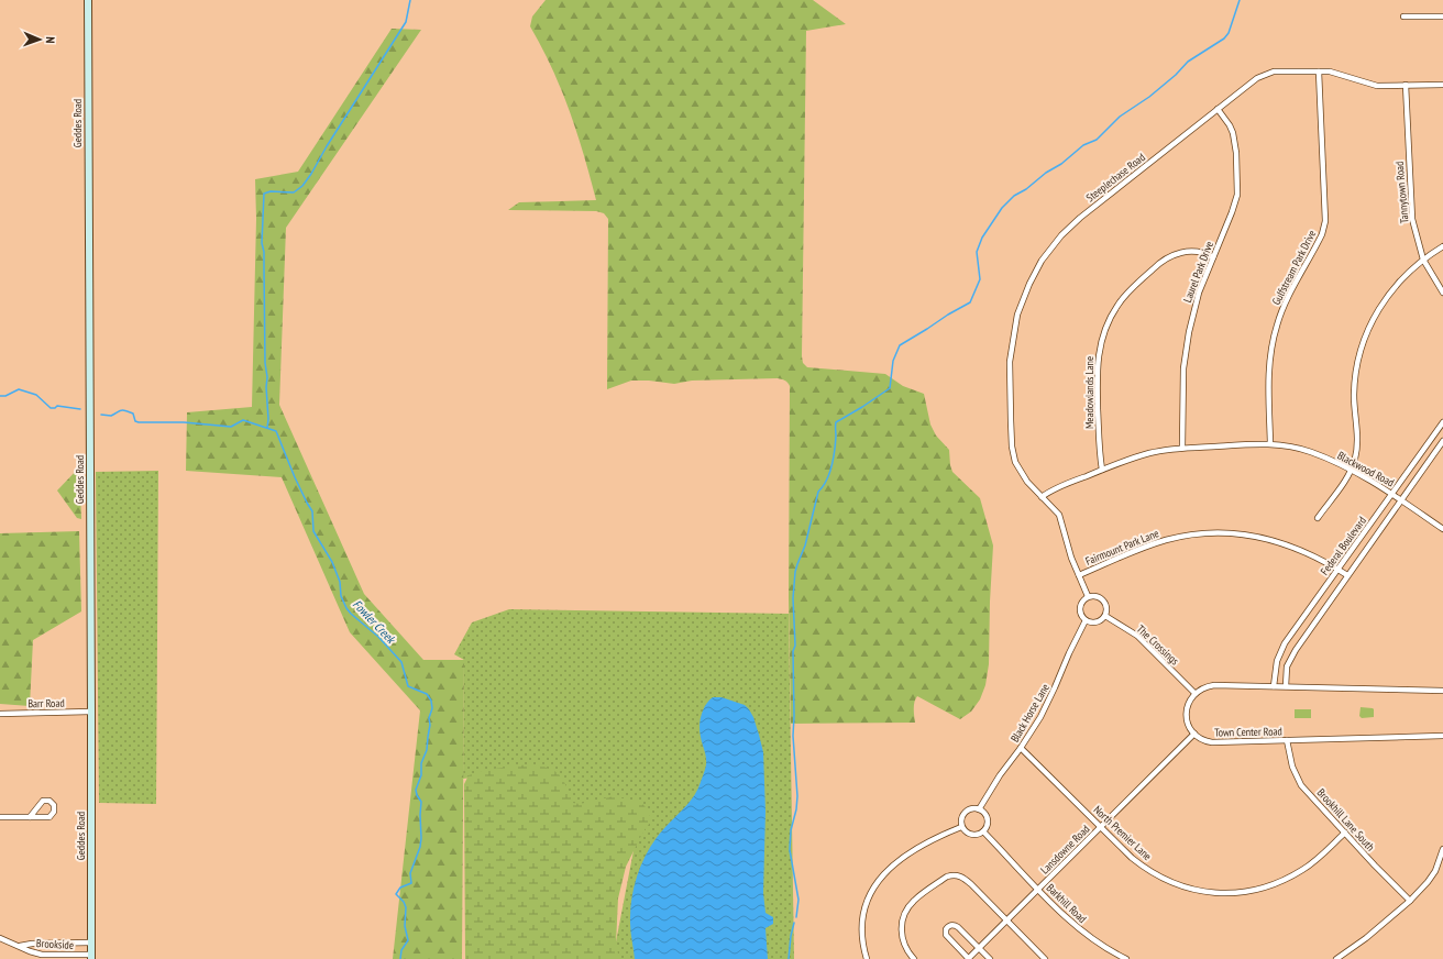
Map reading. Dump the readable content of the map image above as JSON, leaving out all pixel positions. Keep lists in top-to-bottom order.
{
  "streets": {
    "main road": ["Geddes Road"],
    "street": [
      "Steeplechase Road",
      "Tannytown Road",
      "Gulfstream Park Drive",
      "Laurel Park Drive",
      "Meadowlands Lane",
      "Blackwood Road",
      "Federal Boulevard",
      "Fairmount Park Lane",
      "The Crossings",
      "Barr Road",
      "Black Horse Lane",
      "Town Center Road",
      "Brookhill Lane South",
      "North Premier Lane",
      "Lansdowne Road",
      "Barkhill Road",
      "Brookside"
    ]
  },
  "crossings": [
    ["Geddes Road", "Barr Road"],
    ["Geddes Road", "Brookside"],
    ["Steeplechase Road", "Tannytown Road"],
    ["Steeplechase Road", "Gulfstream Park Drive"],
    ["Steeplechase Road", "Laurel Park Drive"],
    ["Steeplechase Road", "Blackwood Road"],
    ["Gulfstream Park Drive", "Blackwood Road"],
    ["Laurel Park Drive", "Meadowlands Lane"],
    ["Laurel Park Drive", "Blackwood Road"],
    ["Meadowlands Lane", "Blackwood Road"],
    ["Blackwood Road", "Federal Boulevard"],
    ["Federal Boulevard", "Fairmount Park Lane"],
    ["The Crossings", "Black Horse Lane"],
    ["Black Horse Lane", "North Premier Lane"],
    ["Black Horse Lane", "Barkhill Road"],
    ["Town Center Road", "Brookhill Lane South"],
    ["Town Center Road", "Lansdowne Road"],
    ["Brookhill Lane South", "North Premier Lane"],
    ["North Premier Lane", "Lansdowne Road"],
    ["Lansdowne Road", "Barkhill Road"]
  ],
  "water": ["Fowler Creek"],
  "north": "right"
}
